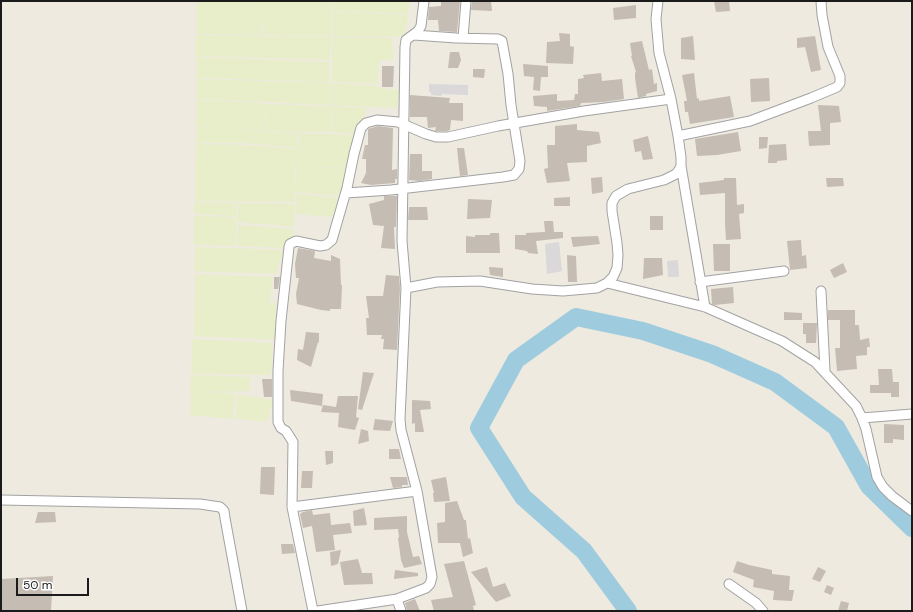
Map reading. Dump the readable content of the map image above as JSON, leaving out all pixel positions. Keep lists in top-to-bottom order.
{
  "scale_bar": "50 m"
}
